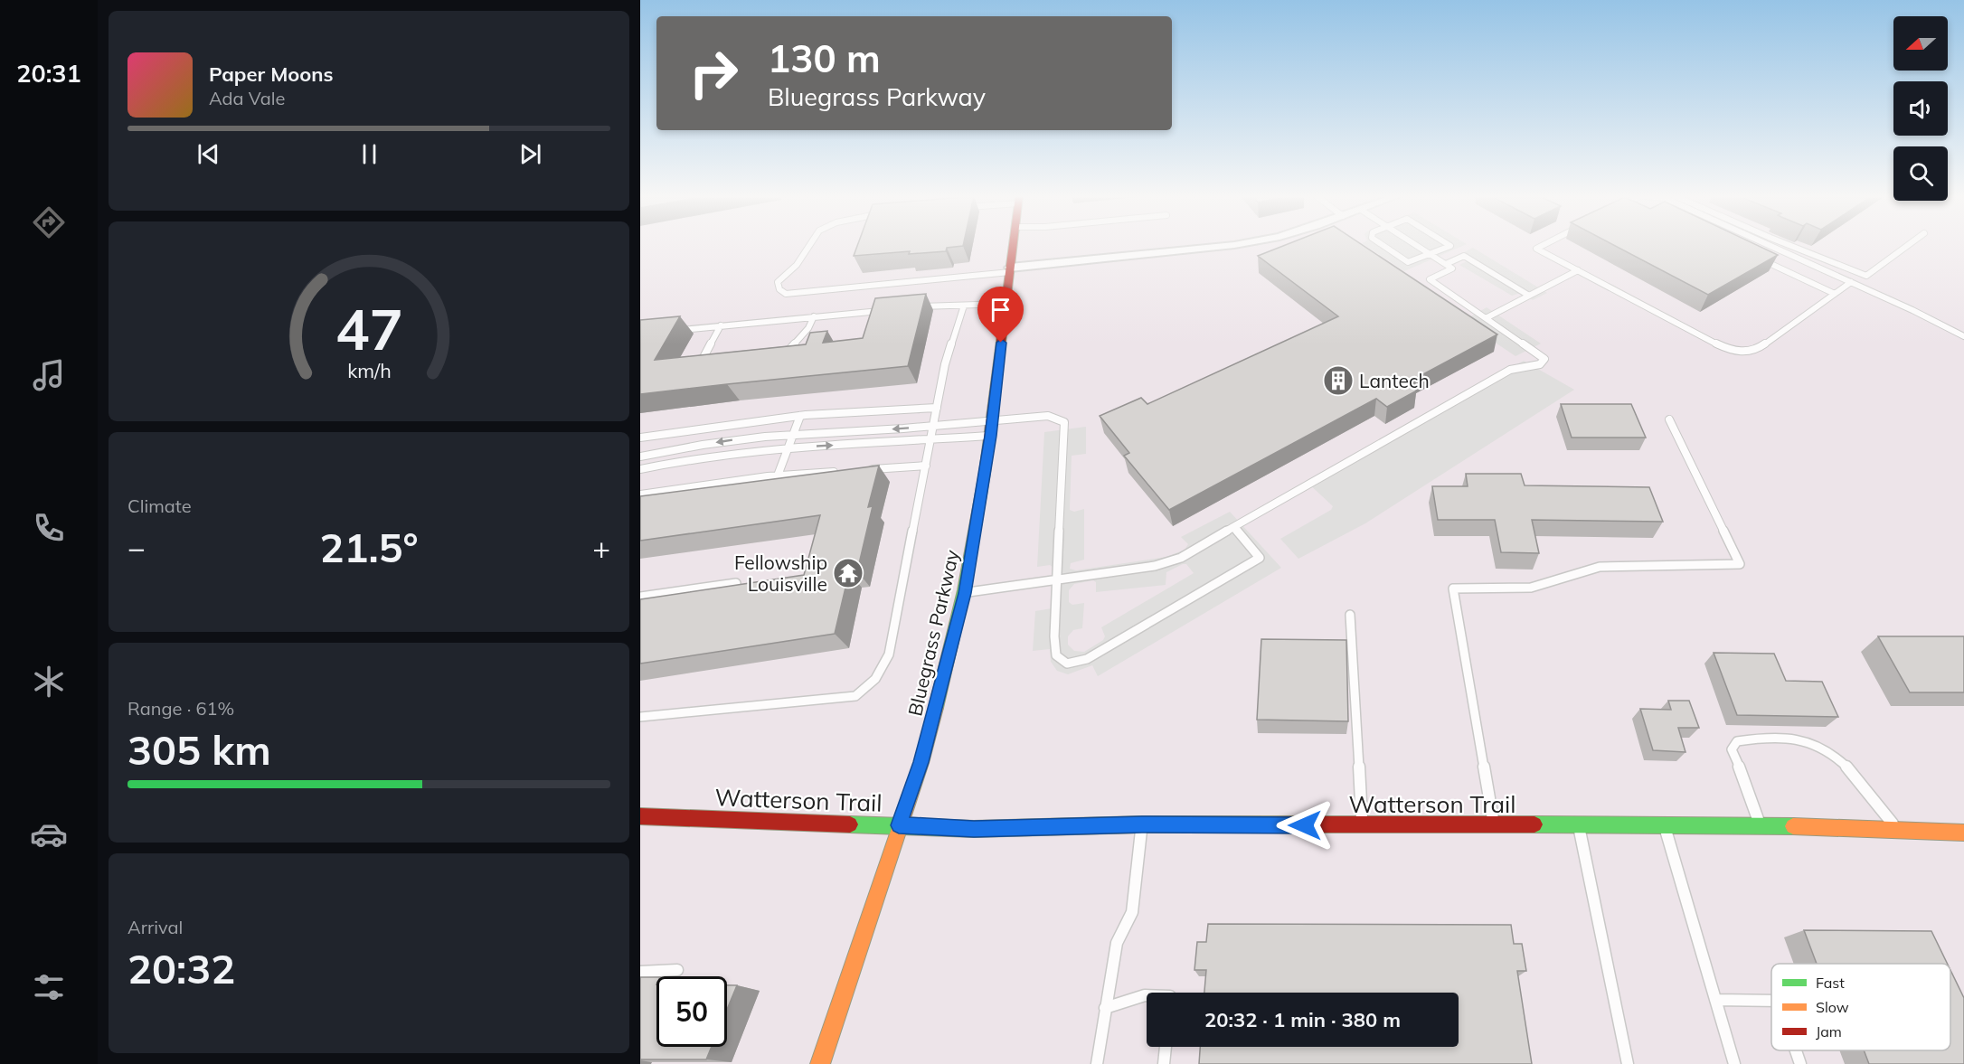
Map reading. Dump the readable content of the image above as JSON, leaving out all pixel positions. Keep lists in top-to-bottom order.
{
  "streets": {
    "street": ["Bluegrass Parkway", "Watterson Trail"]
  },
  "crossings": [
    ["Bluegrass Parkway", "Watterson Trail"]
  ],
  "places": {
    "building": ["Lantech"],
    "temple": ["Fellowship Louisville"]
  },
  "legend": ["Fast", "Slow", "Jam"],
  "north": "left",
  "page": {
    "tabs": "20:31",
    "turn": ["130 m", "Bluegrass Parkway"],
    "song": ["Paper Moons", "Ada Vale"],
    "tile": [
      "Climate",
      ["Range · 61%", "305 km"],
      ["Arrival", "20:32"]
    ],
    "heat": ["−", "21.5°", "+"],
    "limit": "50",
    "trip": "20:32 · 1 min · 380 m",
    "gauge": ["47", "km/h"]
  }
}
